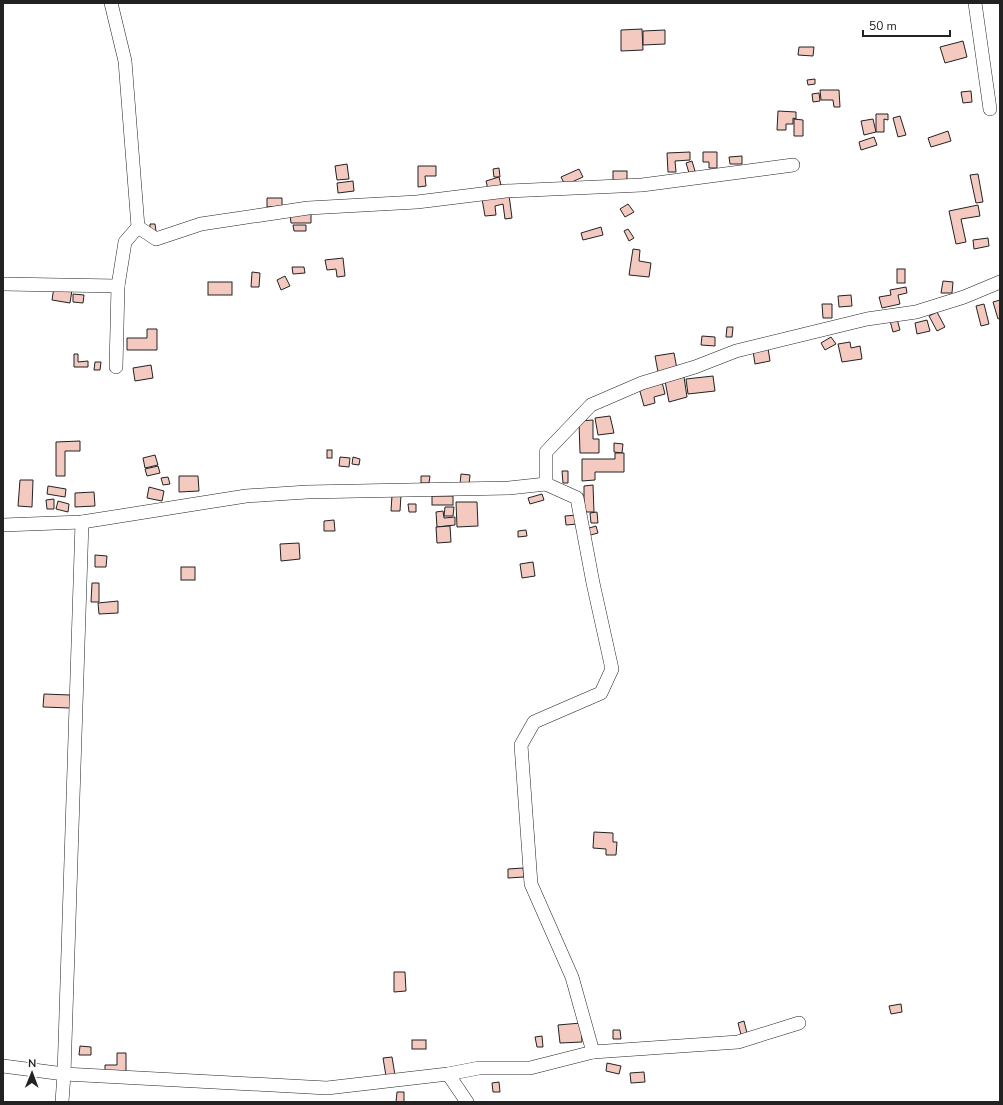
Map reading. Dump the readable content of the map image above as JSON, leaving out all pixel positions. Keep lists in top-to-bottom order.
{
  "scale_bar": "50 m",
  "north": "top"
}
